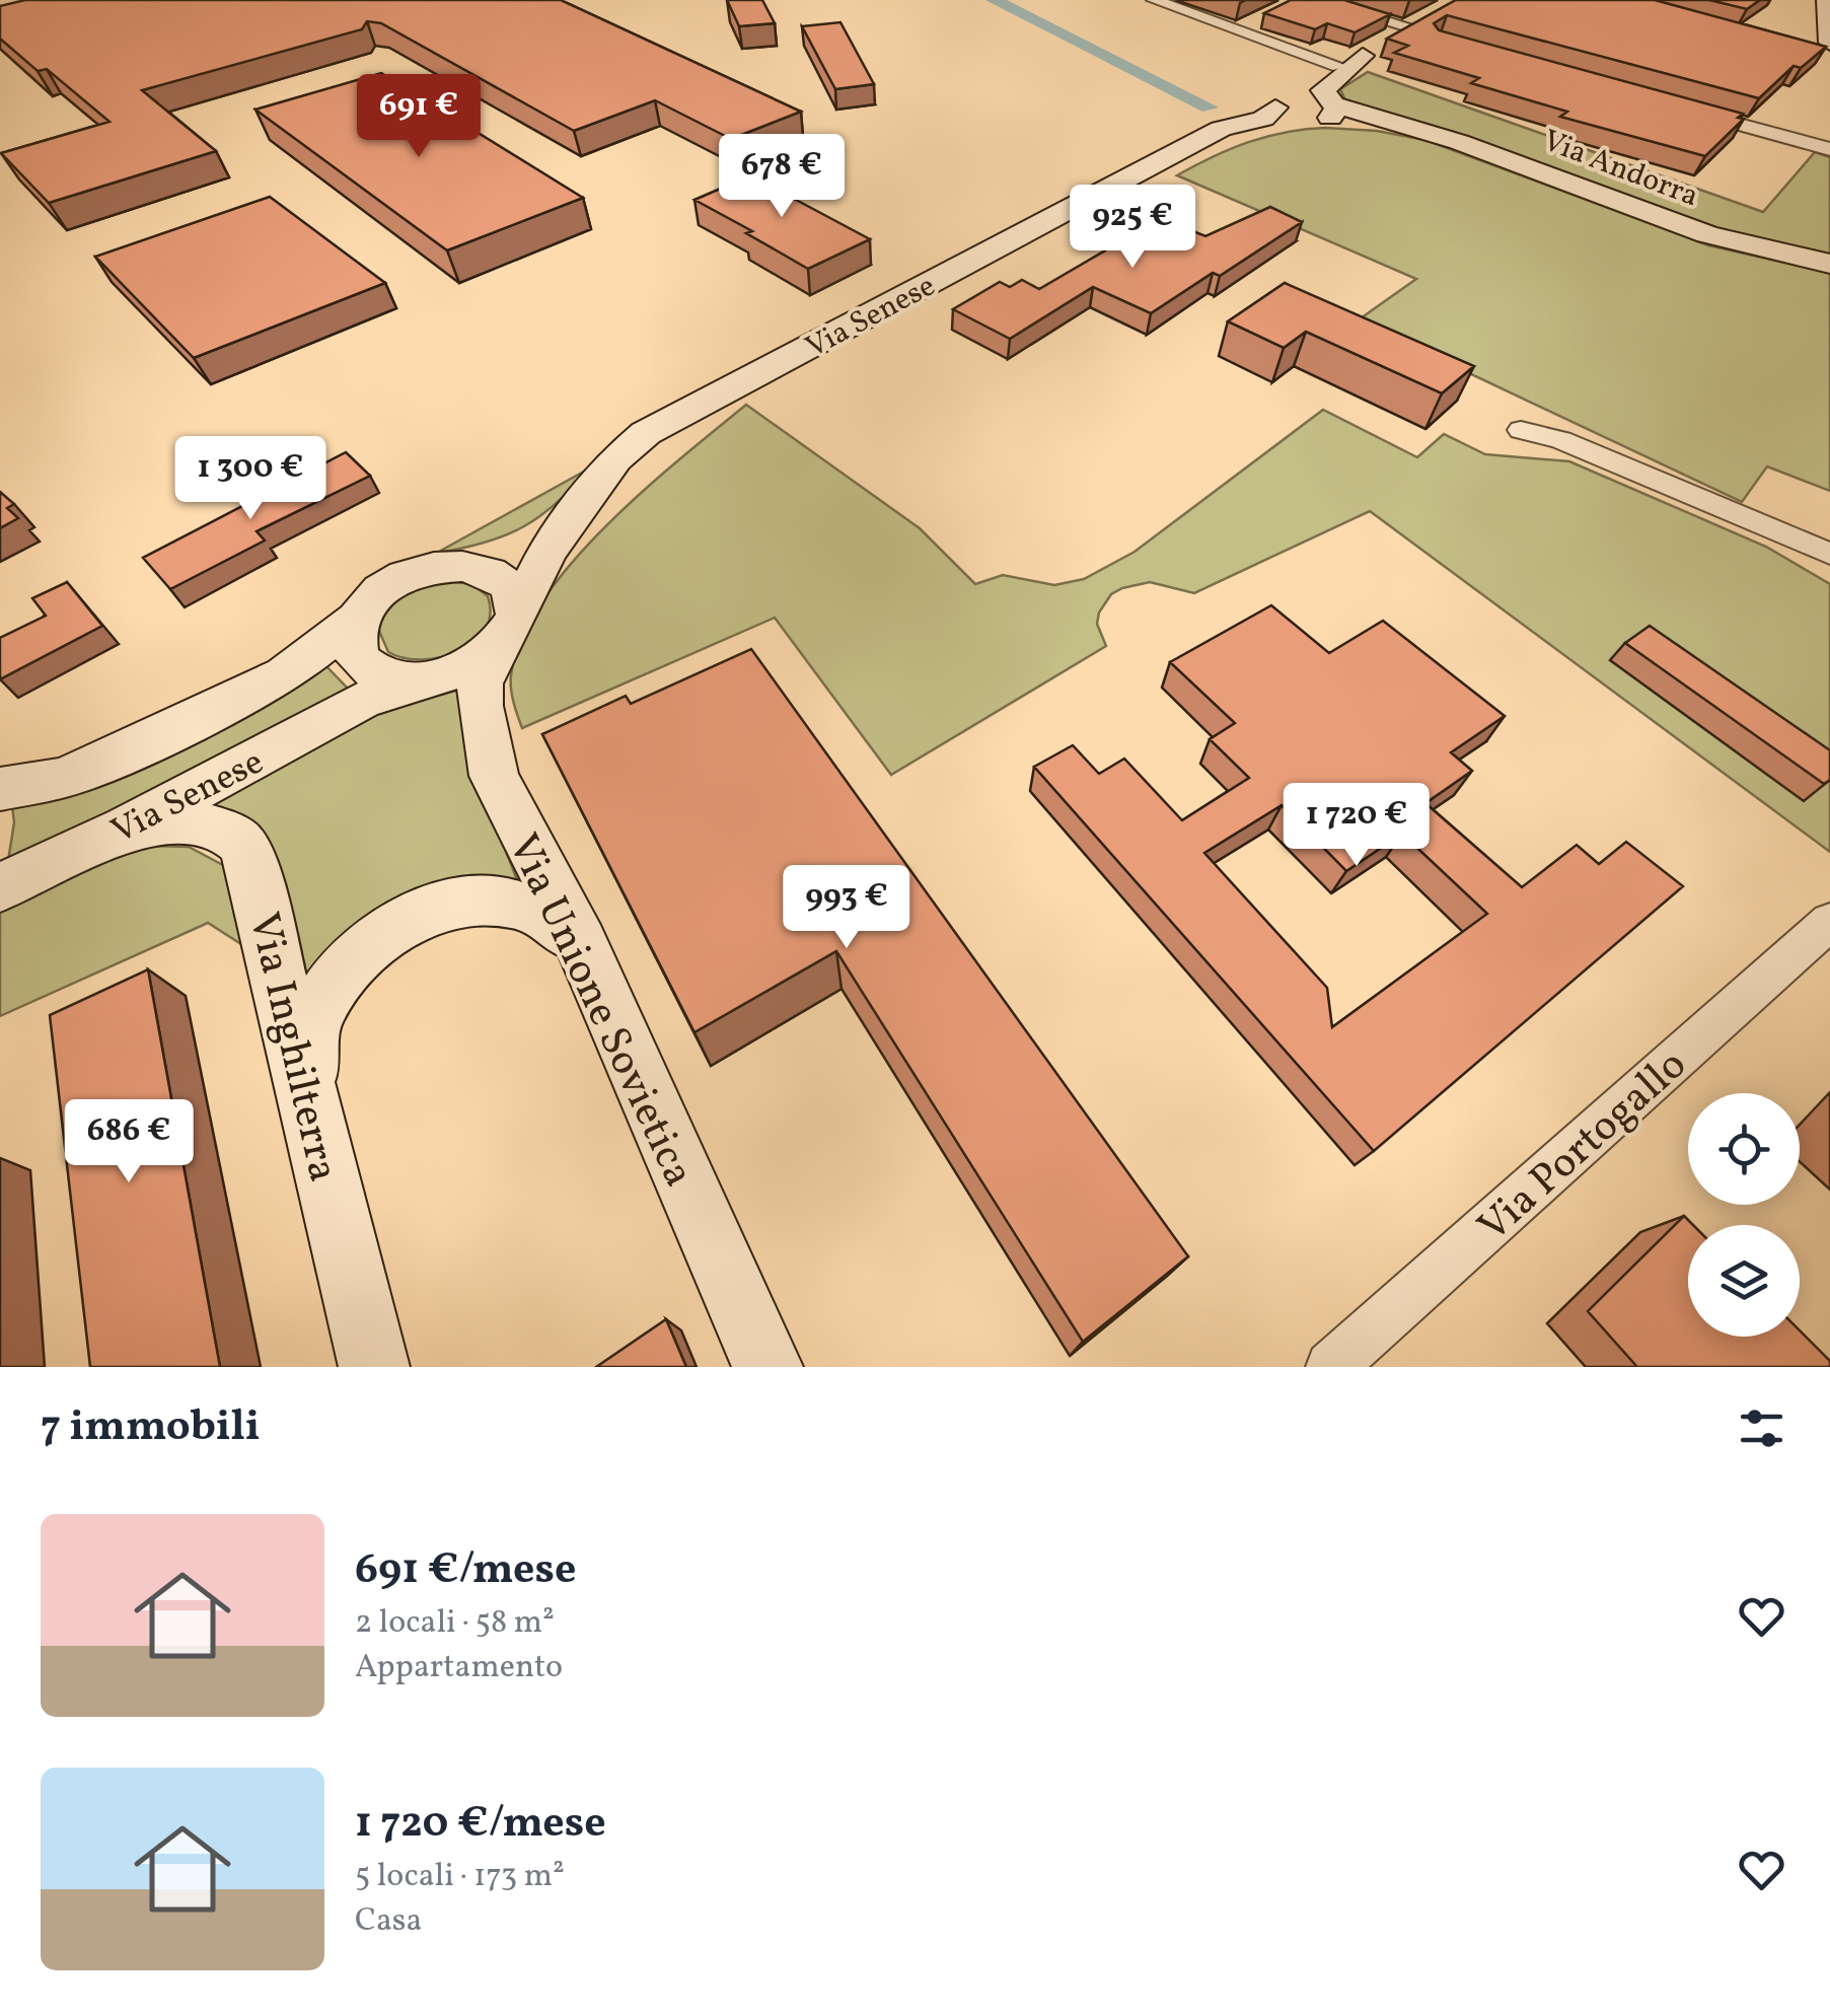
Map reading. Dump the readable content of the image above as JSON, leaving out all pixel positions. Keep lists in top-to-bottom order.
{
  "streets": {
    "main road": [
      "Via Andorra",
      "Via Senese",
      "Via Unione Sovietica",
      "Via Inghilterra"
    ],
    "street": ["Via Portogallo"]
  },
  "crossings": [
    ["Via Andorra", "Via Senese"],
    ["Via Senese", "Via Unione Sovietica"],
    ["Via Senese", "Via Inghilterra"]
  ],
  "page": {
    "price": [
      "691 €",
      "678 €",
      "925 €",
      "1 300 €",
      "1 720 €",
      "993 €",
      "686 €"
    ],
    "heading": "7 immobili",
    "list": [
      {
        "name": "691 €/mese",
        "note": "2 locali · 58 m² · Appartamento"
      },
      {
        "name": "1 720 €/mese",
        "note": "5 locali · 173 m² · Casa"
      }
    ]
  }
}
